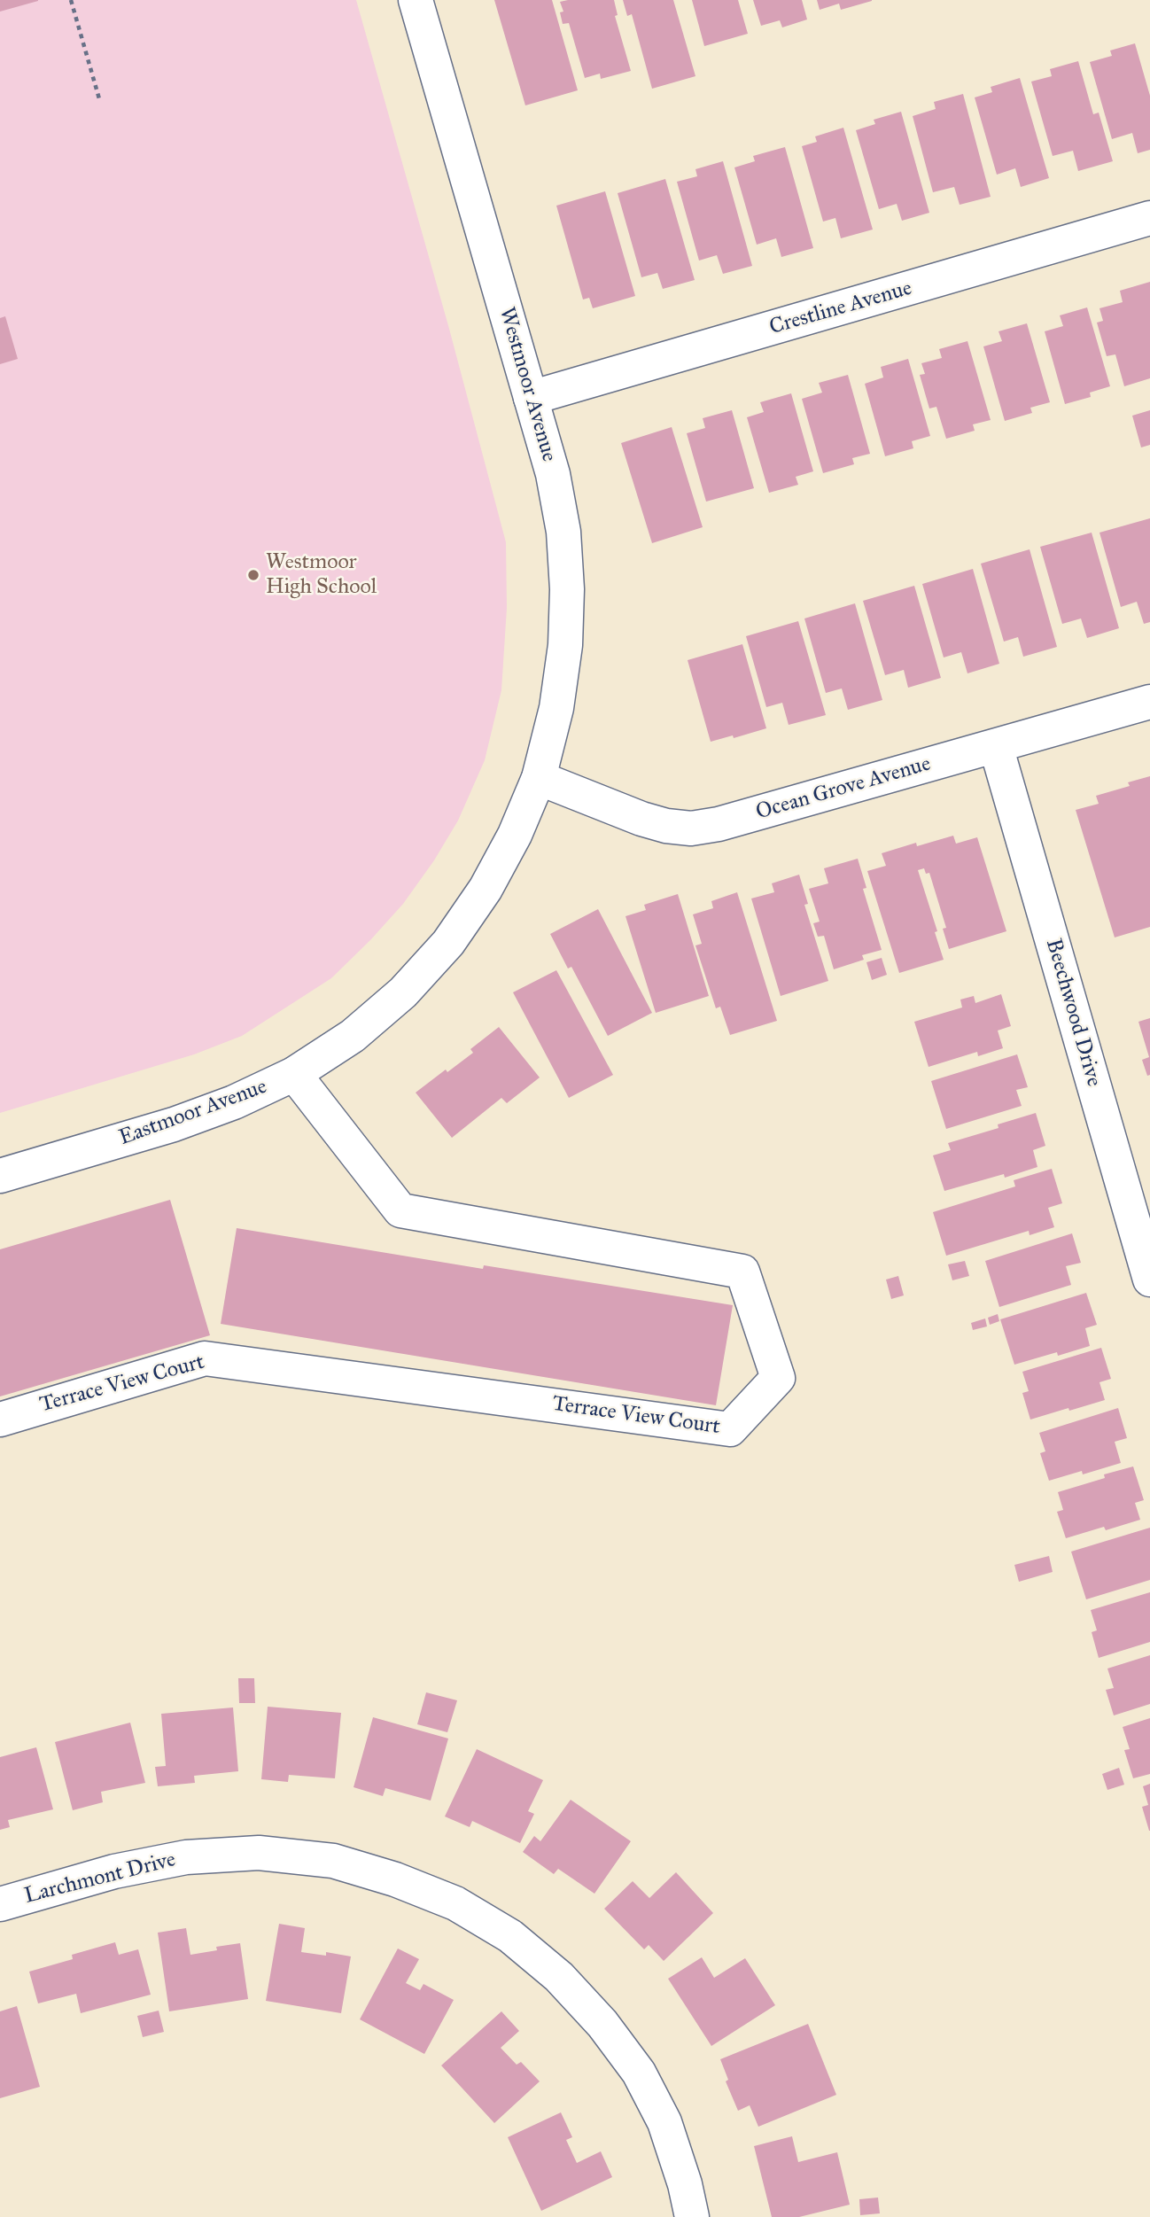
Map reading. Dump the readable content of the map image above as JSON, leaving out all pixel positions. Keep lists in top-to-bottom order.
{
  "streets": {
    "street": [
      "Crestline Avenue",
      "Westmoor Avenue",
      "Ocean Grove Avenue",
      "Beechwood Drive",
      "Eastmoor Avenue",
      "Terrace View Court",
      "Larchmont Drive"
    ]
  },
  "crossings": [
    ["Crestline Avenue", "Westmoor Avenue"],
    ["Westmoor Avenue", "Ocean Grove Avenue"],
    ["Westmoor Avenue", "Eastmoor Avenue"],
    ["Ocean Grove Avenue", "Beechwood Drive"],
    ["Ocean Grove Avenue", "Eastmoor Avenue"],
    ["Eastmoor Avenue", "Terrace View Court"]
  ],
  "places": ["Westmoor High School"]
}
